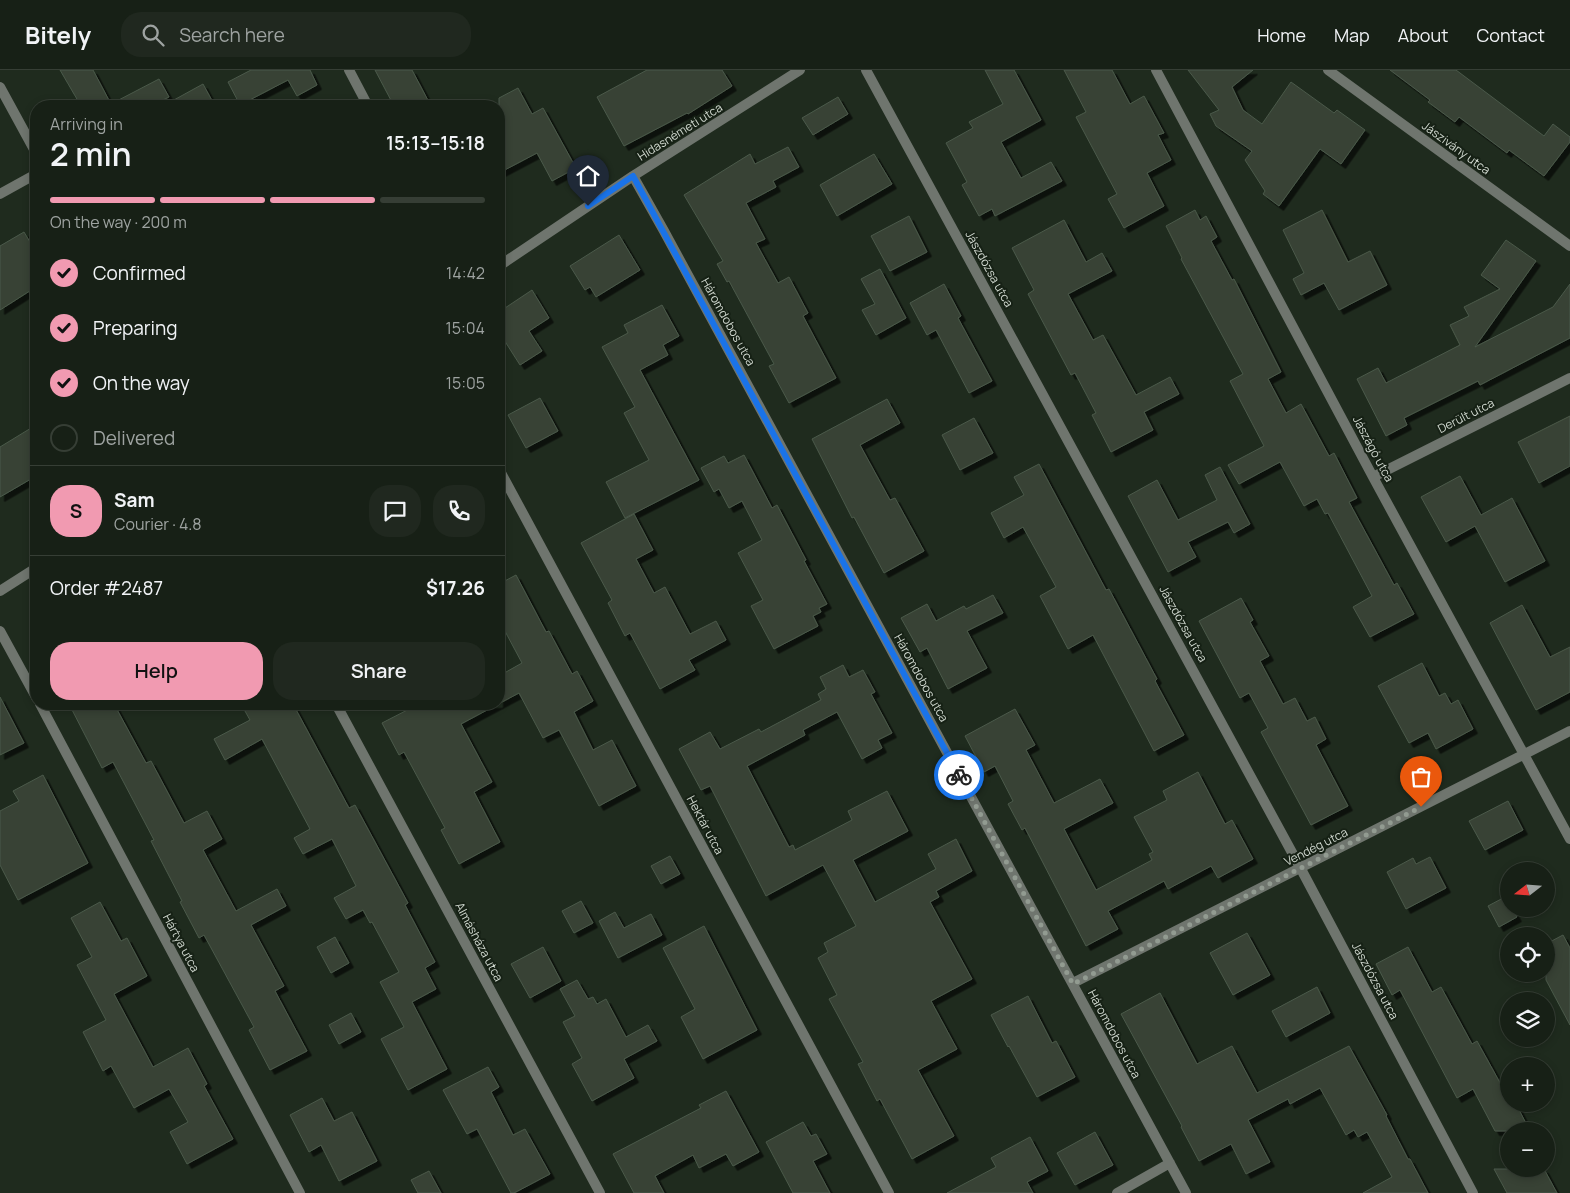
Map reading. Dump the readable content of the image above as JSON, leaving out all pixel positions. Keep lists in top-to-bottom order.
{
  "streets": {
    "street": [
      "Hidasnémeti utca",
      "Jászivány utca",
      "Jászdózsa utca",
      "Háromdobos utca",
      "Derült utca",
      "Jászágó utca",
      "Hektár utca",
      "Vendég utca",
      "Almásháza utca",
      "Hártya utca"
    ]
  },
  "crossings": [
    ["Hidasnémeti utca", "Háromdobos utca"],
    ["Jászdózsa utca", "Vendég utca"],
    ["Háromdobos utca", "Vendég utca"],
    ["Derült utca", "Jászágó utca"],
    ["Jászágó utca", "Vendég utca"]
  ],
  "north": "left",
  "page": {
    "header": "Bitely",
    "search": "Search here",
    "nav": [
      "Home",
      "Map",
      "About",
      "Contact"
    ],
    "heading": ["2 min", "Arriving in", "15:13–15:18"],
    "panel": [
      "Sam",
      "Courier · 4.8",
      "Order #2487",
      "$17.26"
    ],
    "bar": "On the way · 200 m",
    "list": [
      ["Confirmed", "14:42"],
      ["Preparing", "15:04"],
      ["On the way", "15:05"],
      "Delivered"
    ],
    "round": "S",
    "buttons": ["Help", "Share"],
    "map_buttons": ["+", "−"]
  }
}
